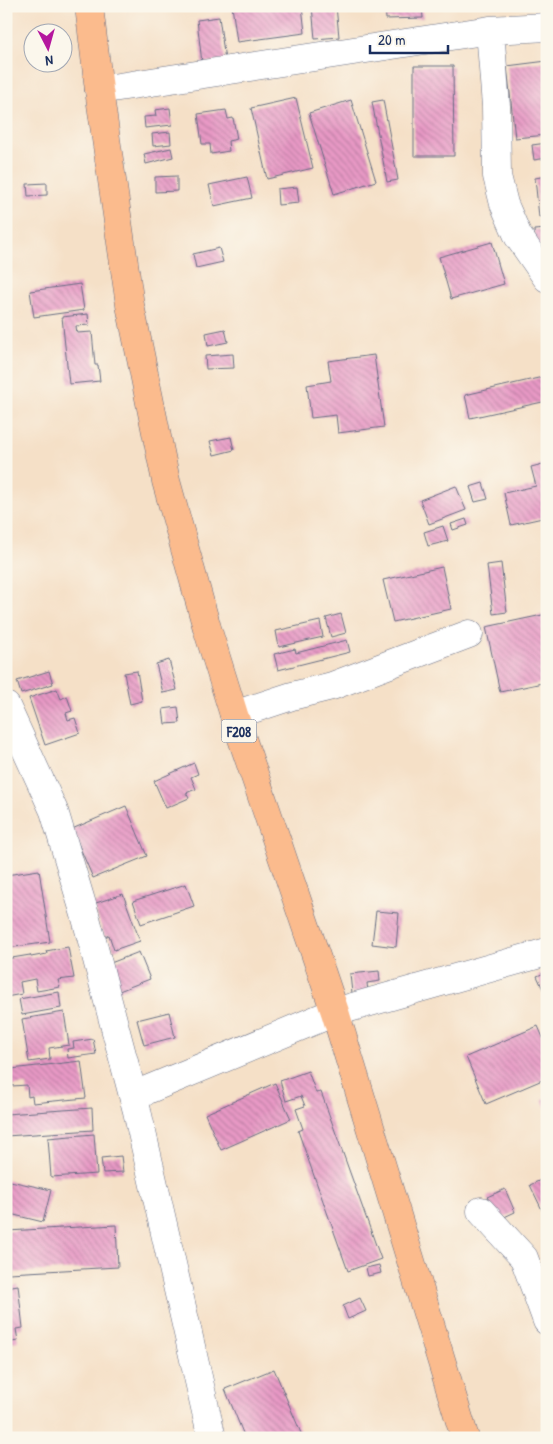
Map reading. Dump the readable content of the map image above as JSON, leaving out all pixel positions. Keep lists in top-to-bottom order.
{
  "streets": {
    "main road": ["F208"]
  },
  "scale_bar": "20 m",
  "north": "bottom"
}
